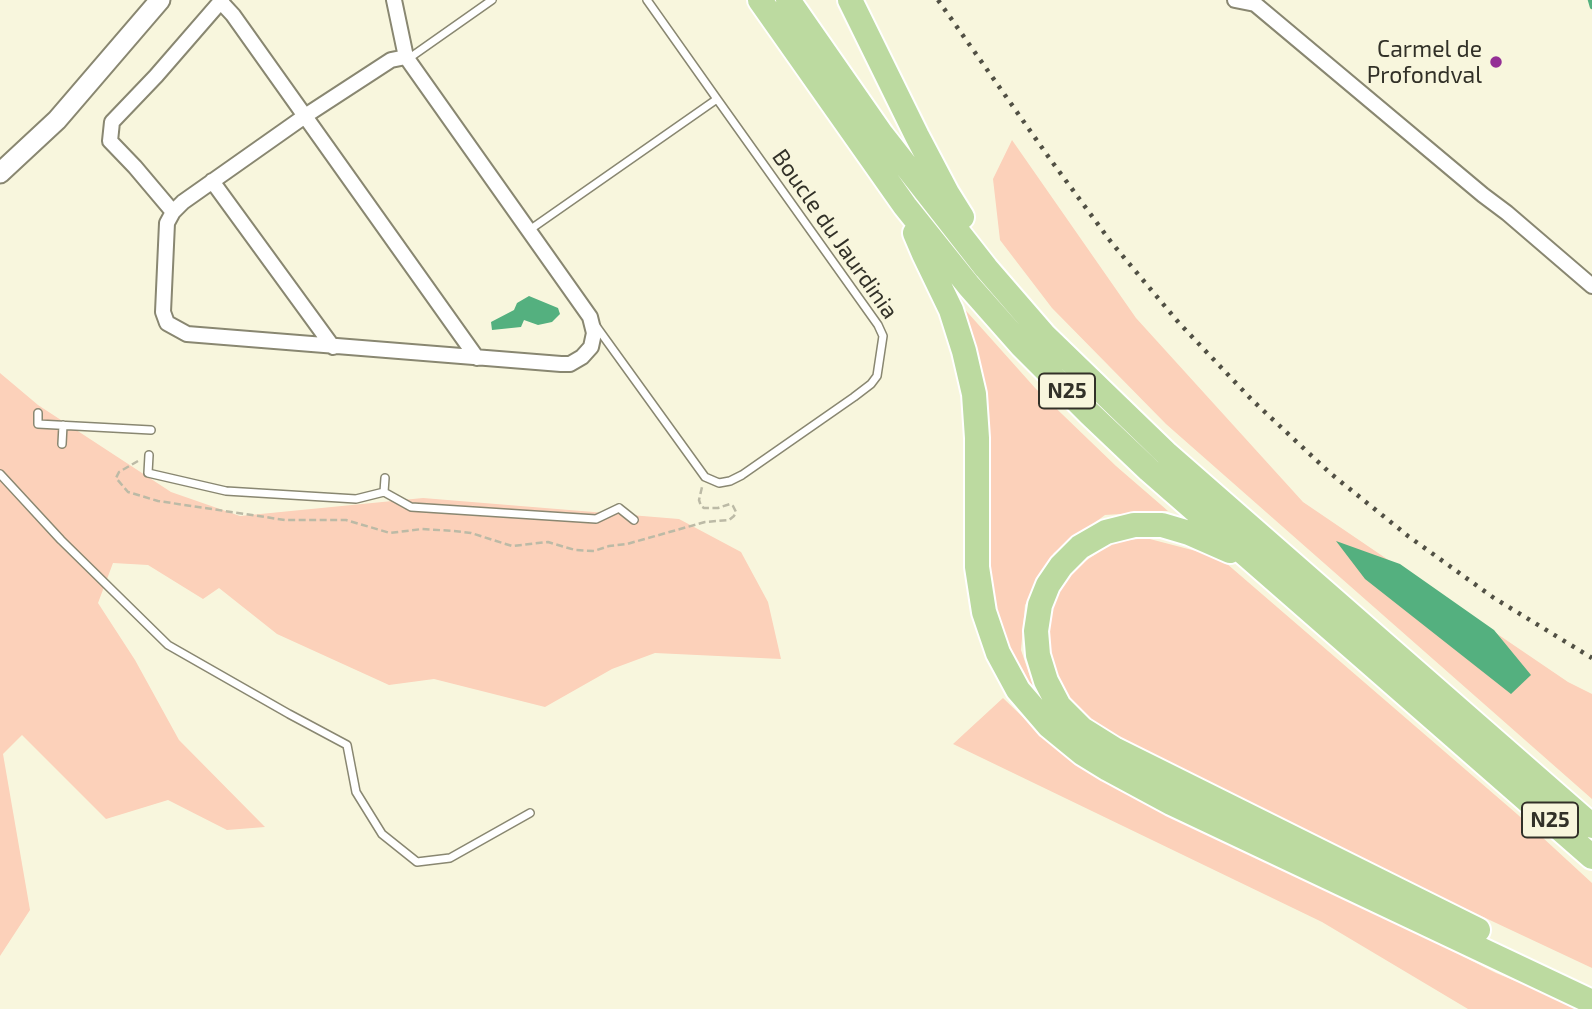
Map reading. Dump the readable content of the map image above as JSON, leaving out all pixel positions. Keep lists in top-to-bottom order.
{
  "streets": {
    "highway": ["N25"],
    "lane": ["Boucle du Jaurdinia"]
  },
  "places": ["Carmel de Profondval"]
}
